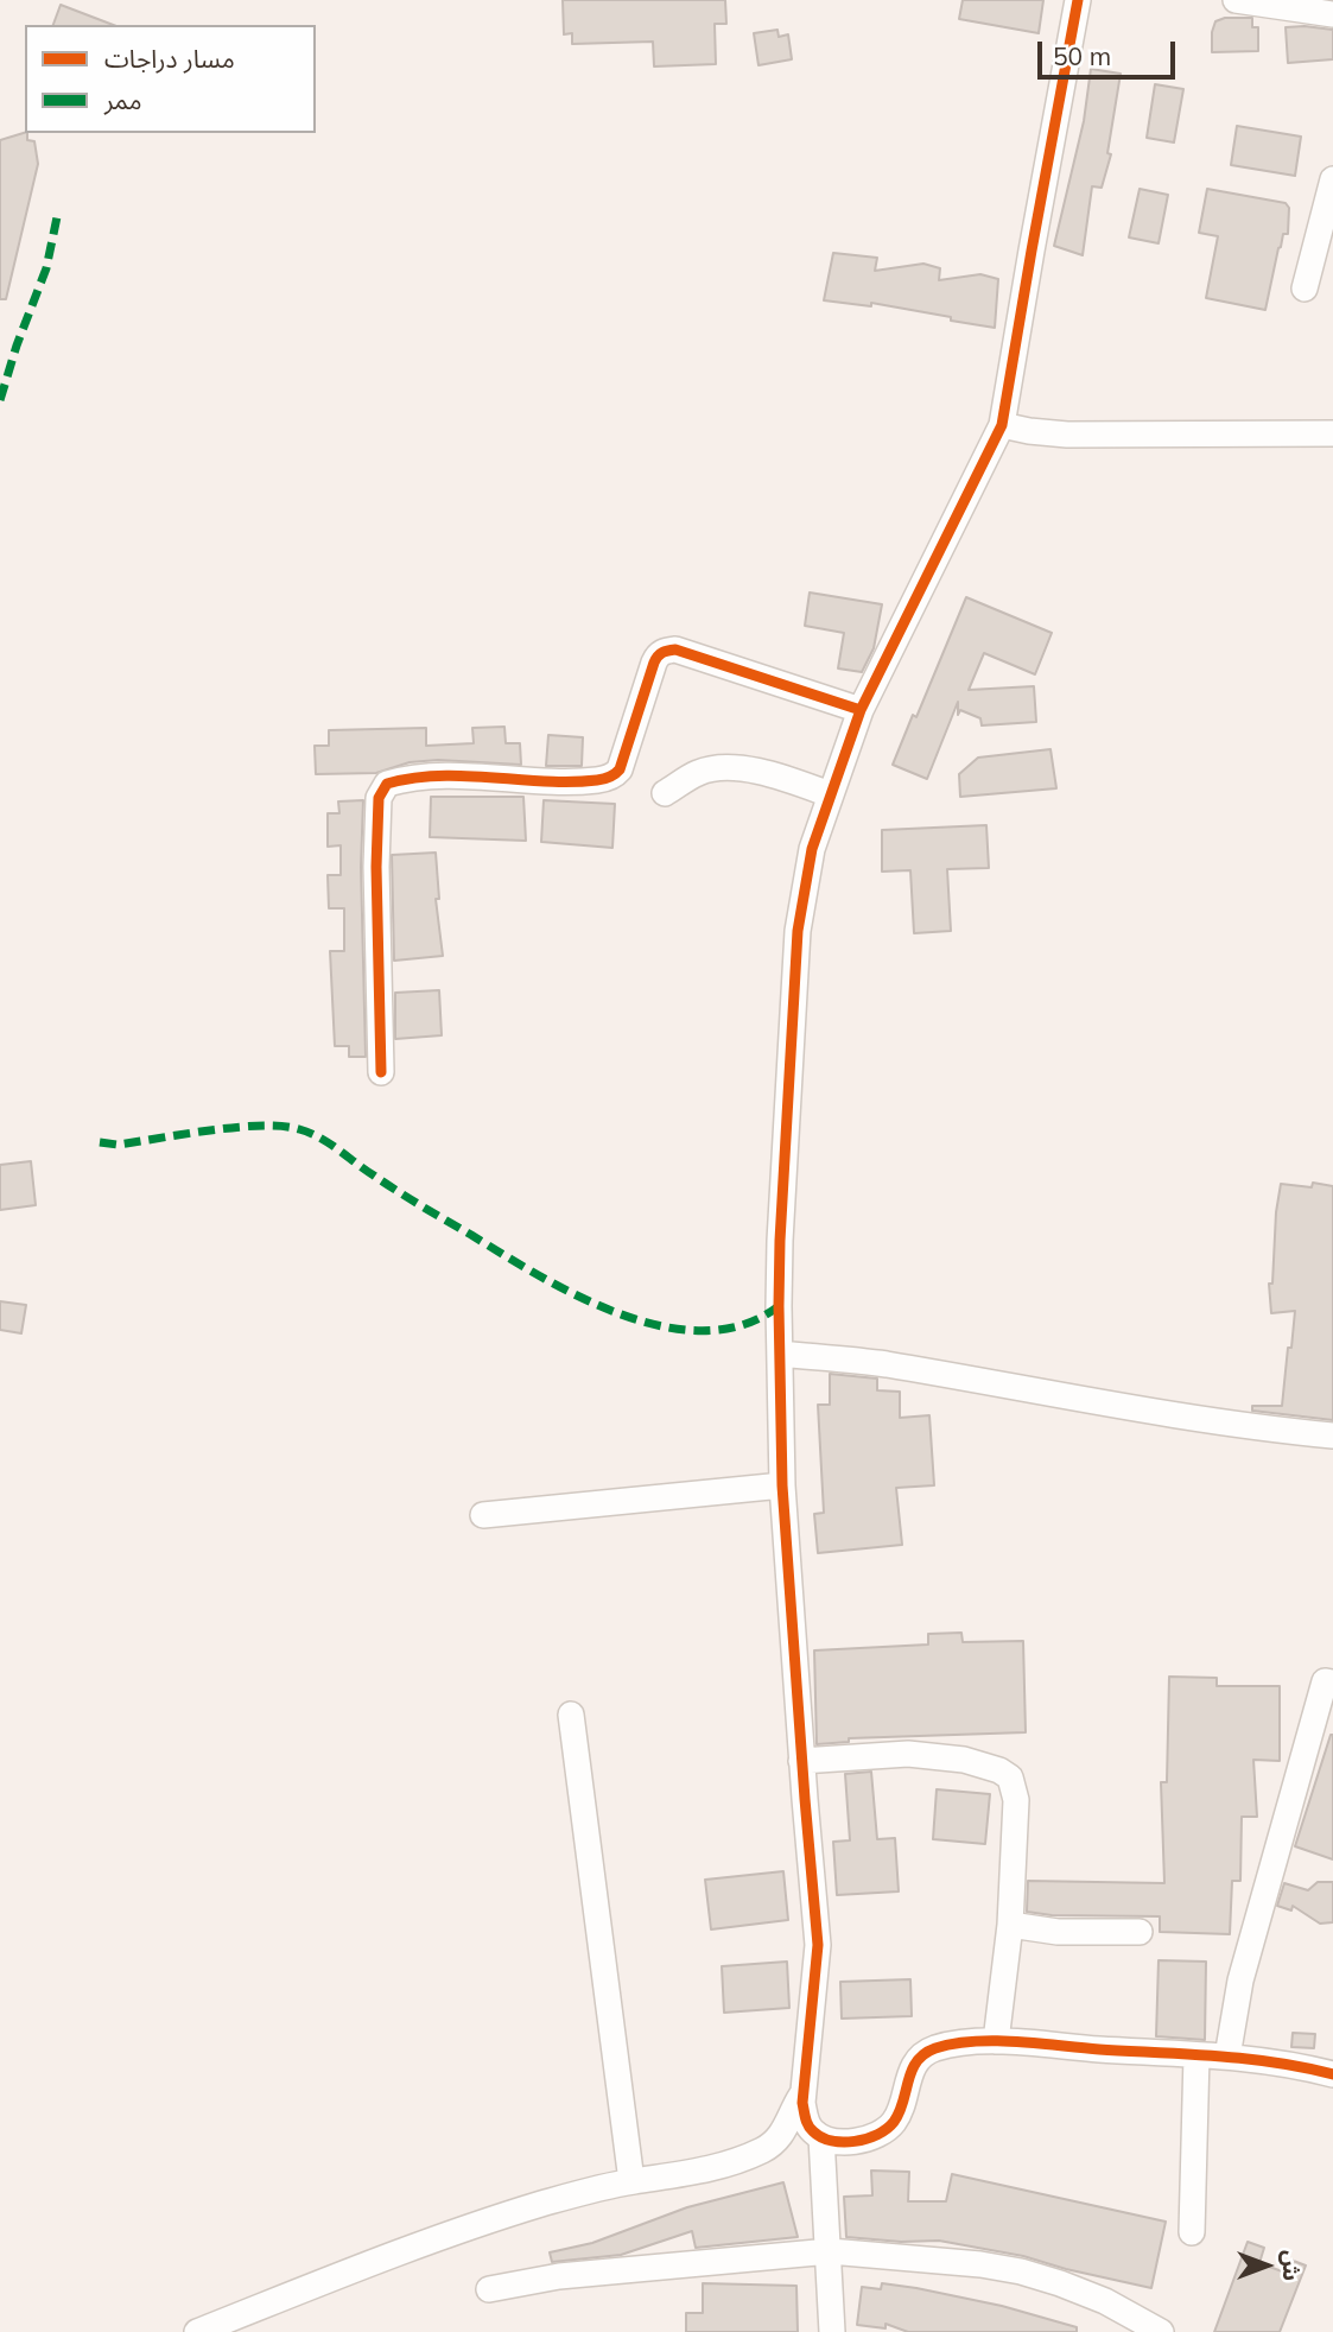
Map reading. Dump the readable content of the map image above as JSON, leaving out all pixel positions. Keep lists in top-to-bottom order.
{
  "legend": ["مسار دراجات", "ممر"],
  "scale_bar": "50 m",
  "north": "right"
}
